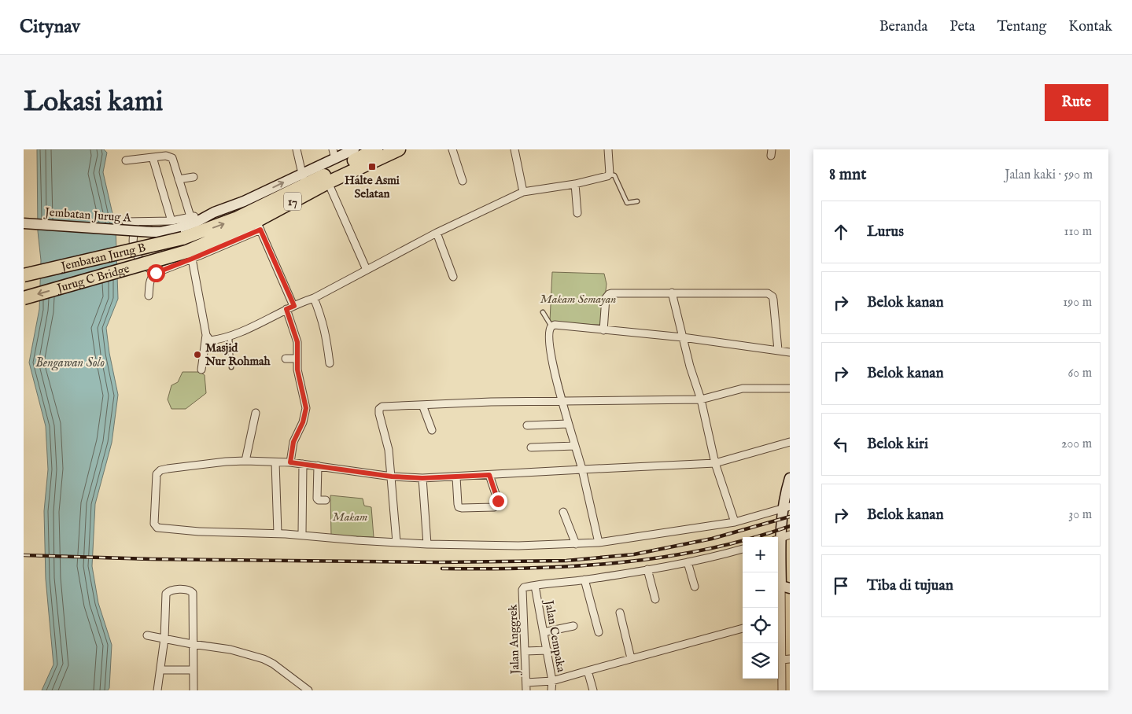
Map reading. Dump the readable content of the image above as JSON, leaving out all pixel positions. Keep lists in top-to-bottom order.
{
  "streets": {
    "highway": ["17", "Jembatan Jurug B", "Jurug C Bridge"],
    "street": ["Jembatan Jurug A", "Jalan Cempaka", "Jalan Anggrek"]
  },
  "crossings": [
    ["17", "Jembatan Jurug A"],
    ["17", "Jembatan Jurug B"],
    ["17", "Jurug C Bridge"],
    ["Jembatan Jurug A", "Jembatan Jurug B"],
    ["Jalan Cempaka", "Jalan Anggrek"]
  ],
  "one_way": ["Jurug C Bridge"],
  "water": ["Bengawan Solo"],
  "parks": ["Makam Semayan", "Makam"],
  "places": {
    "transit": ["Halte Asmi Selatan"],
    "other": ["Masjid Nur Rohmah"]
  },
  "page": {
    "header": "Citynav",
    "nav": [
      "Beranda",
      "Peta",
      "Tentang",
      "Kontak"
    ],
    "buttons": "Rute",
    "title": "Lokasi kami",
    "heading": ["8 mnt", "Jalan kaki · 590 m"],
    "list": [
      ["Lurus", "110 m"],
      ["Belok kanan", "190 m"],
      ["Belok kanan", "60 m"],
      ["Belok kiri", "200 m"],
      ["Belok kanan", "30 m"],
      "Tiba di tujuan"
    ],
    "map_buttons": ["+", "−"]
  }
}
